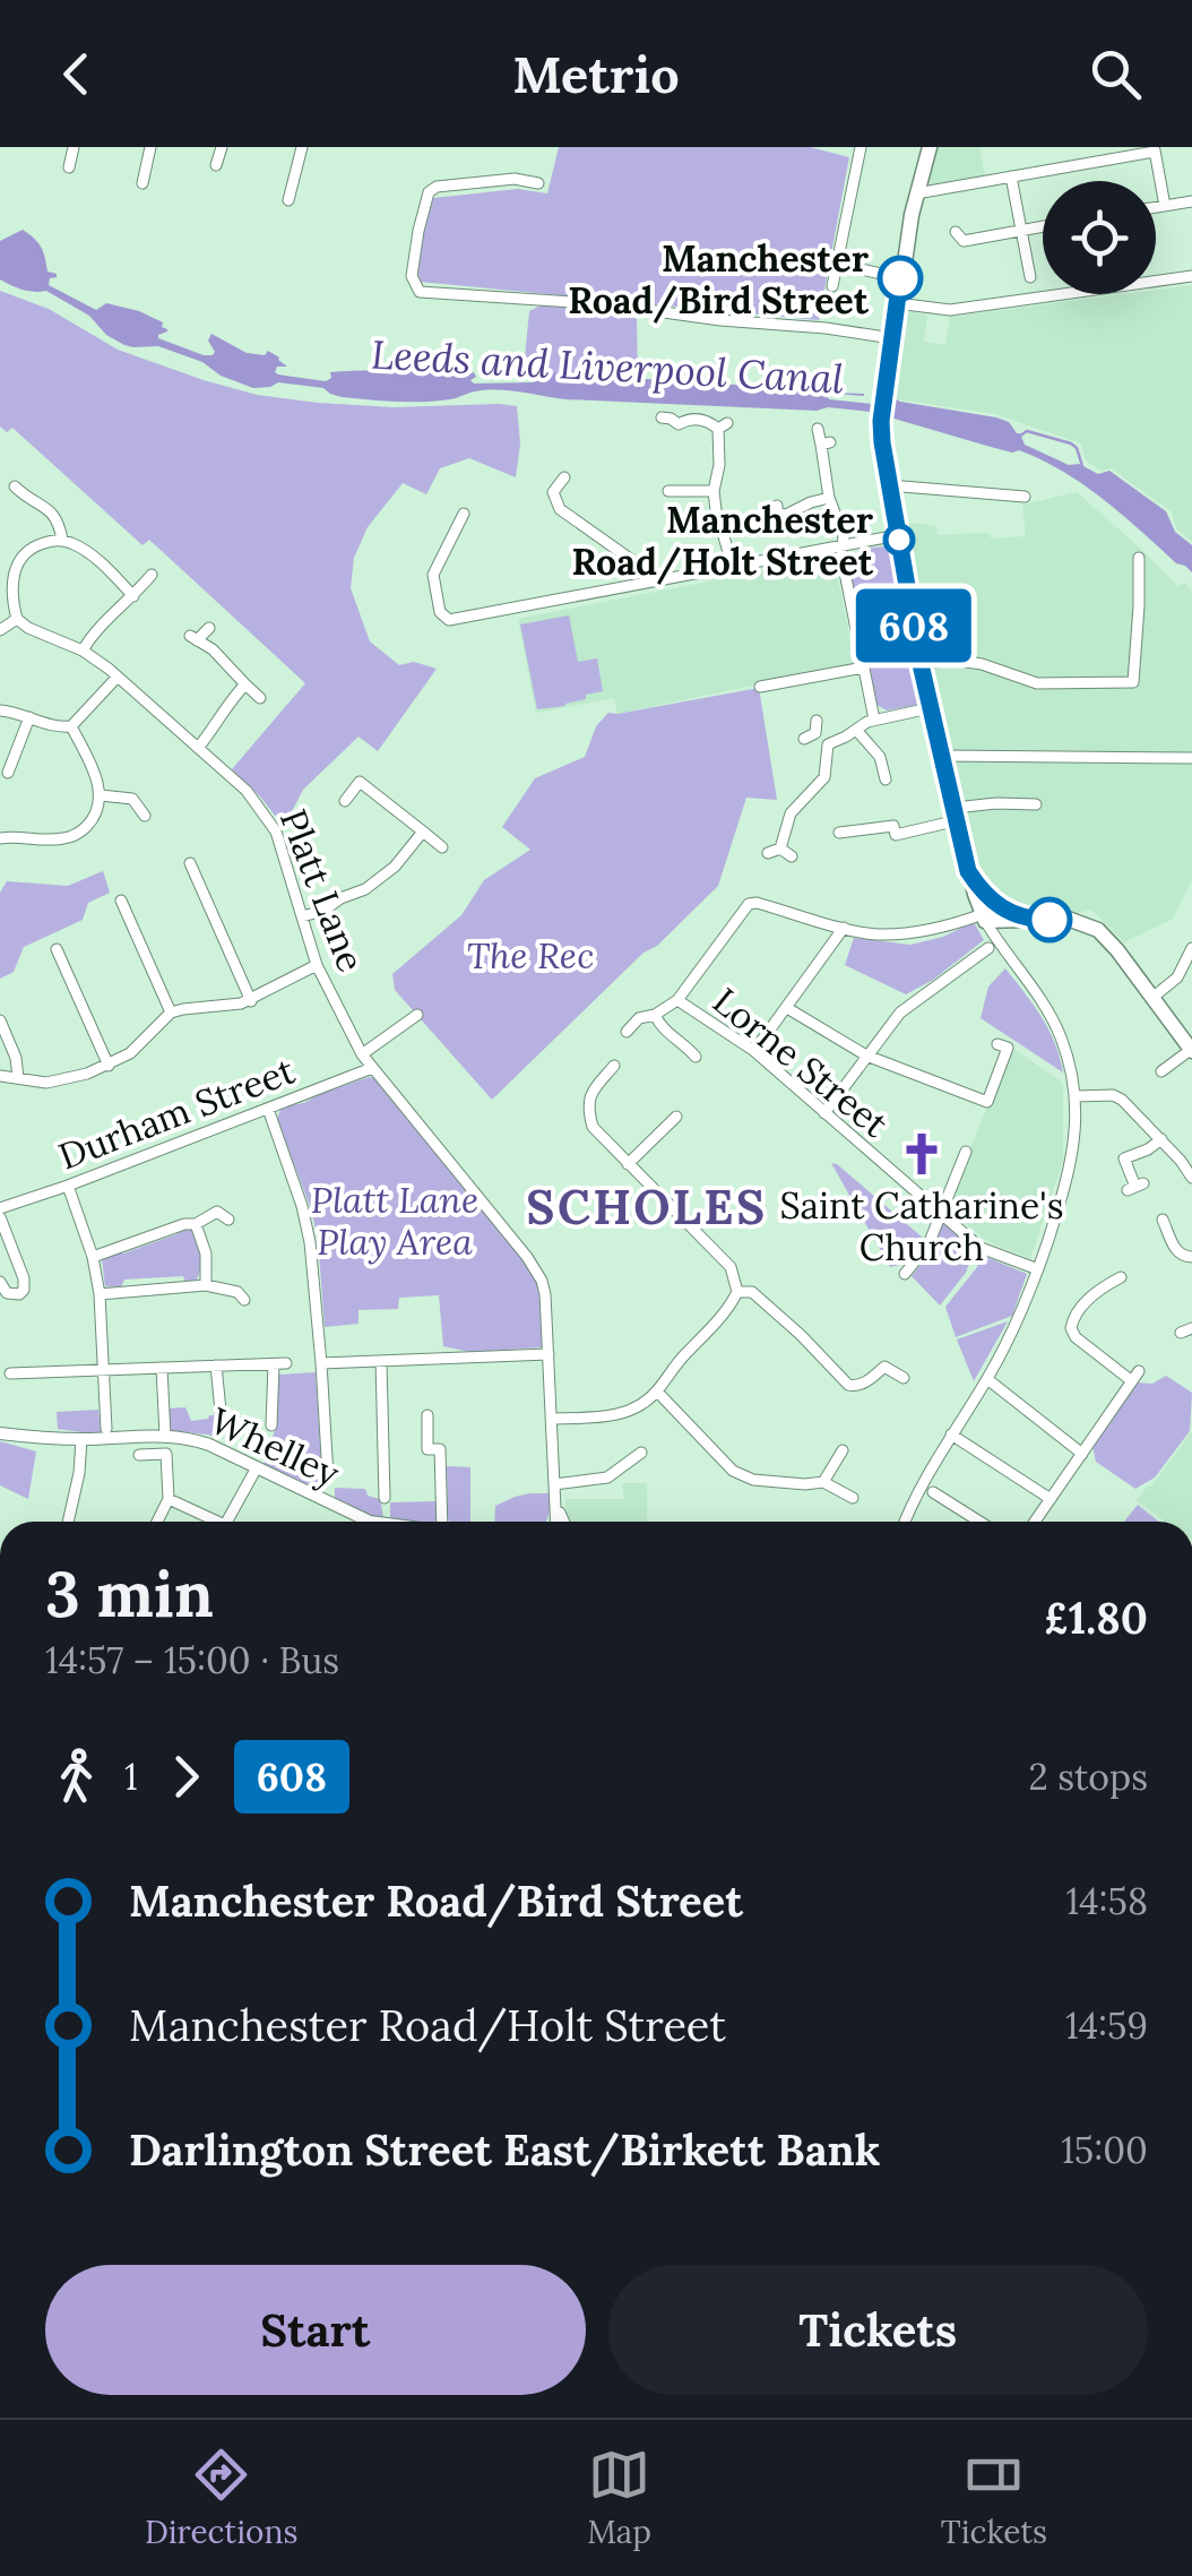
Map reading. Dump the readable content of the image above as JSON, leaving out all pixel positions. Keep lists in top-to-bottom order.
{
  "streets": {
    "main road": ["Whelley"],
    "street": ["Platt Lane", "Lorne Street", "Durham Street"]
  },
  "crossings": [
    ["Platt Lane", "Durham Street"]
  ],
  "districts": ["SCHOLES"],
  "water": ["Leeds and Liverpool Canal"],
  "parks": ["The Rec", "Platt Lane Play Area"],
  "places": {
    "other": ["Manchester Road/Bird Street", "Manchester Road/Holt Street"],
    "church": ["Saint Catharine's Church"]
  },
  "lines": ["bus line 608"],
  "page": {
    "header": "Metrio",
    "on_map": "608",
    "heading": ["3 min", "14:57 – 15:00 · Bus", "£1.80"],
    "legs": ["1", "608", "2 stops"],
    "list": [
      {
        "name": "Manchester Road/Bird Street",
        "value": "14:58"
      },
      {
        "name": "Manchester Road/Holt Street",
        "value": "14:59"
      },
      {
        "name": "Darlington Street East/Birkett Bank",
        "value": "15:00"
      }
    ],
    "buttons": ["Start", "Tickets"],
    "tabs": ["Directions", "Map", "Tickets"]
  }
}
